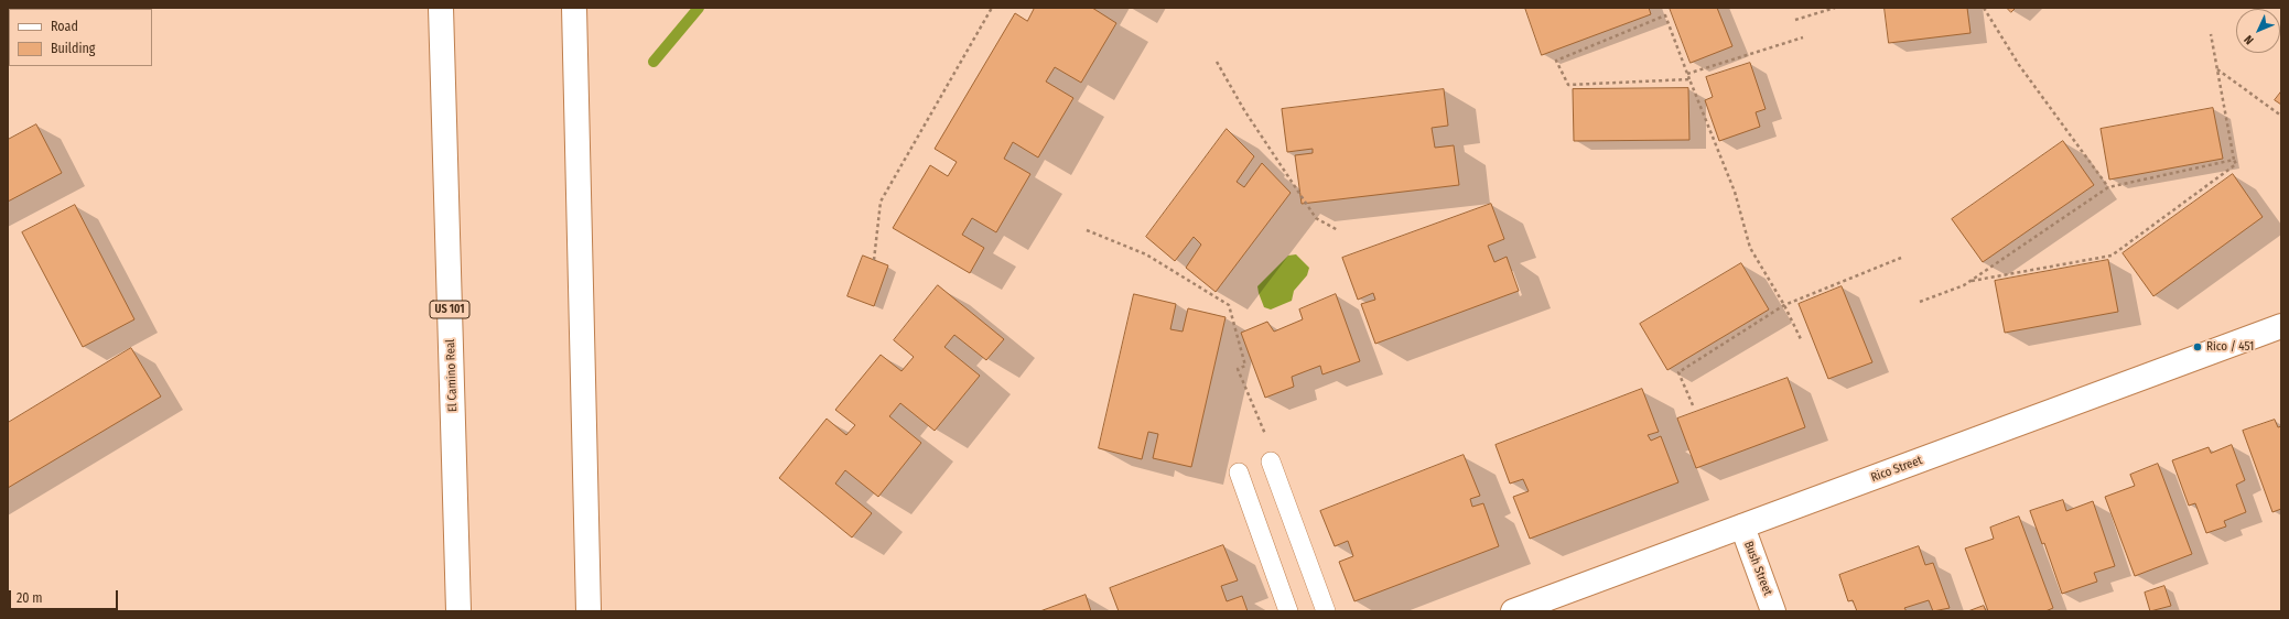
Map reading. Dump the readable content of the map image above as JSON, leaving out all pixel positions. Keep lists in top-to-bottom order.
{
  "streets": {
    "main road": [
      "US 101",
      "El Camino Real",
      "Rico Street",
      "Bush Street"
    ]
  },
  "crossings": [
    ["Rico Street", "Bush Street"]
  ],
  "places": ["Rico / 451"],
  "legend": ["Road", "Building"],
  "scale_bar": "20 m",
  "north": "bottom left"
}
